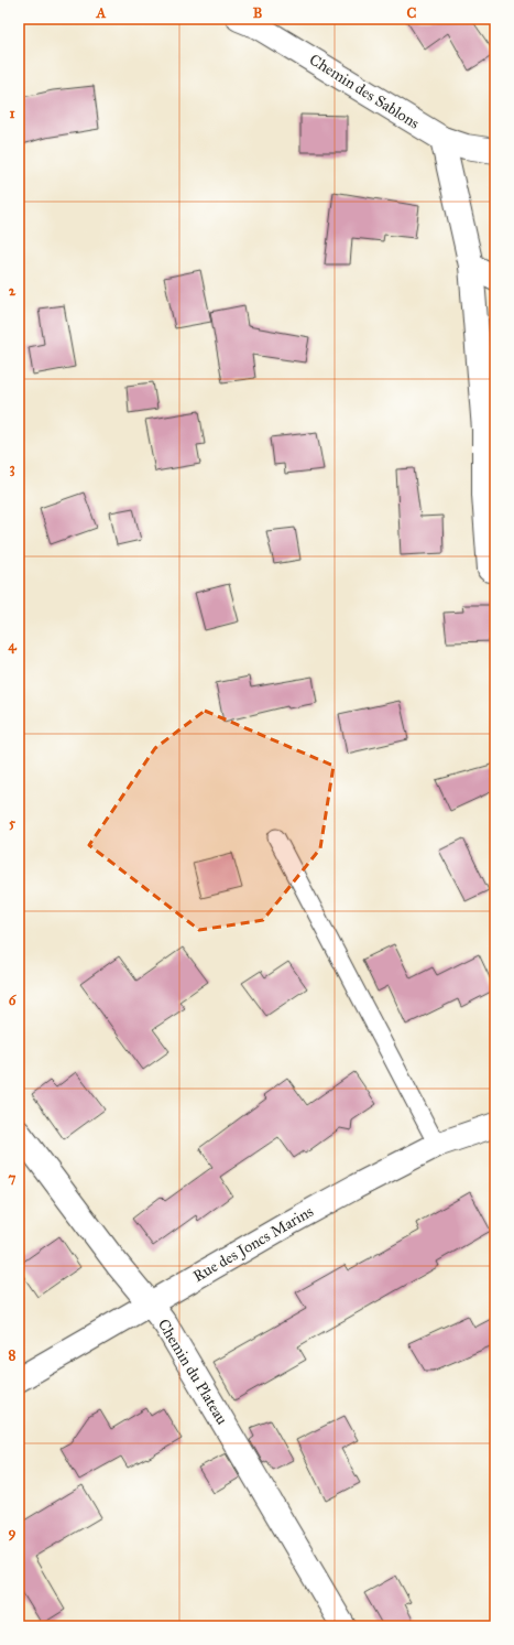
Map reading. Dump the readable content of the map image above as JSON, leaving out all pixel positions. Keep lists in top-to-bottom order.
{
  "streets": {
    "street": ["Chemin des Sablons", "Rue des Joncs Marins", "Chemin du Plateau"]
  },
  "crossings": [
    ["Rue des Joncs Marins", "Chemin du Plateau"]
  ],
  "grid": {
    "columns": ["A", "B", "C"],
    "rows": [
      "1",
      "2",
      "3",
      "4",
      "5",
      "6",
      "7",
      "8",
      "9"
    ]
  }
}
